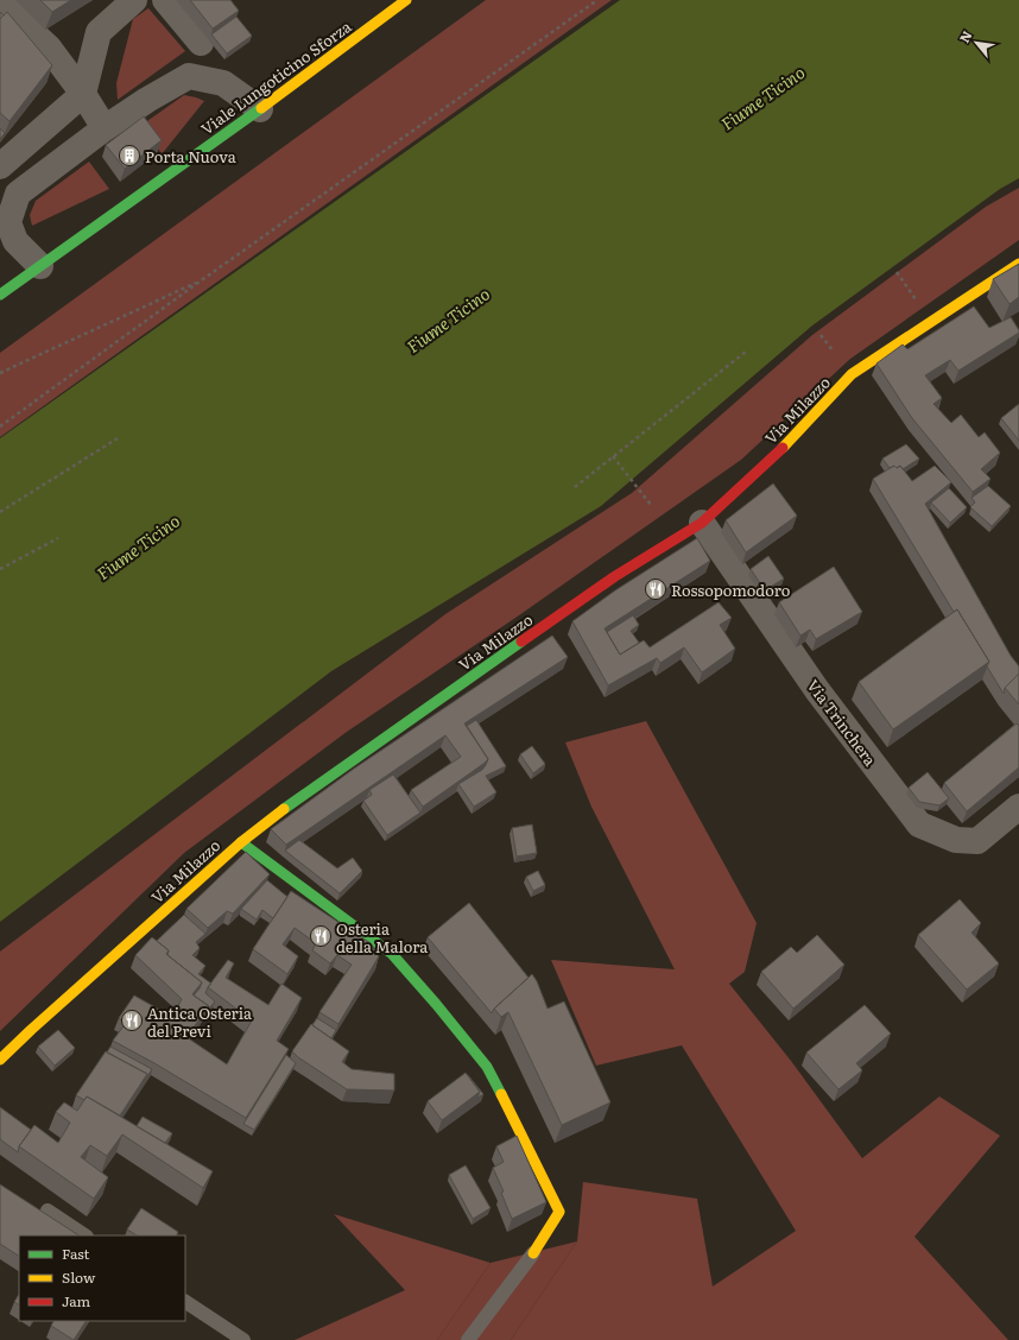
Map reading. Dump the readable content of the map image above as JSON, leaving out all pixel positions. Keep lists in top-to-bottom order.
{
  "streets": {
    "street": ["Viale Lungoticino Sforza", "Via Milazzo", "Via Trinchera"]
  },
  "crossings": [
    ["Via Milazzo", "Via Trinchera"]
  ],
  "water": ["Fiume Ticino"],
  "places": {
    "building": ["Porta Nuova"],
    "restaurant": ["Rossopomodoro", "Osteria della Malora", "Antica Osteria del Previ"]
  },
  "legend": ["Fast", "Slow", "Jam"],
  "north": "top left"
}
